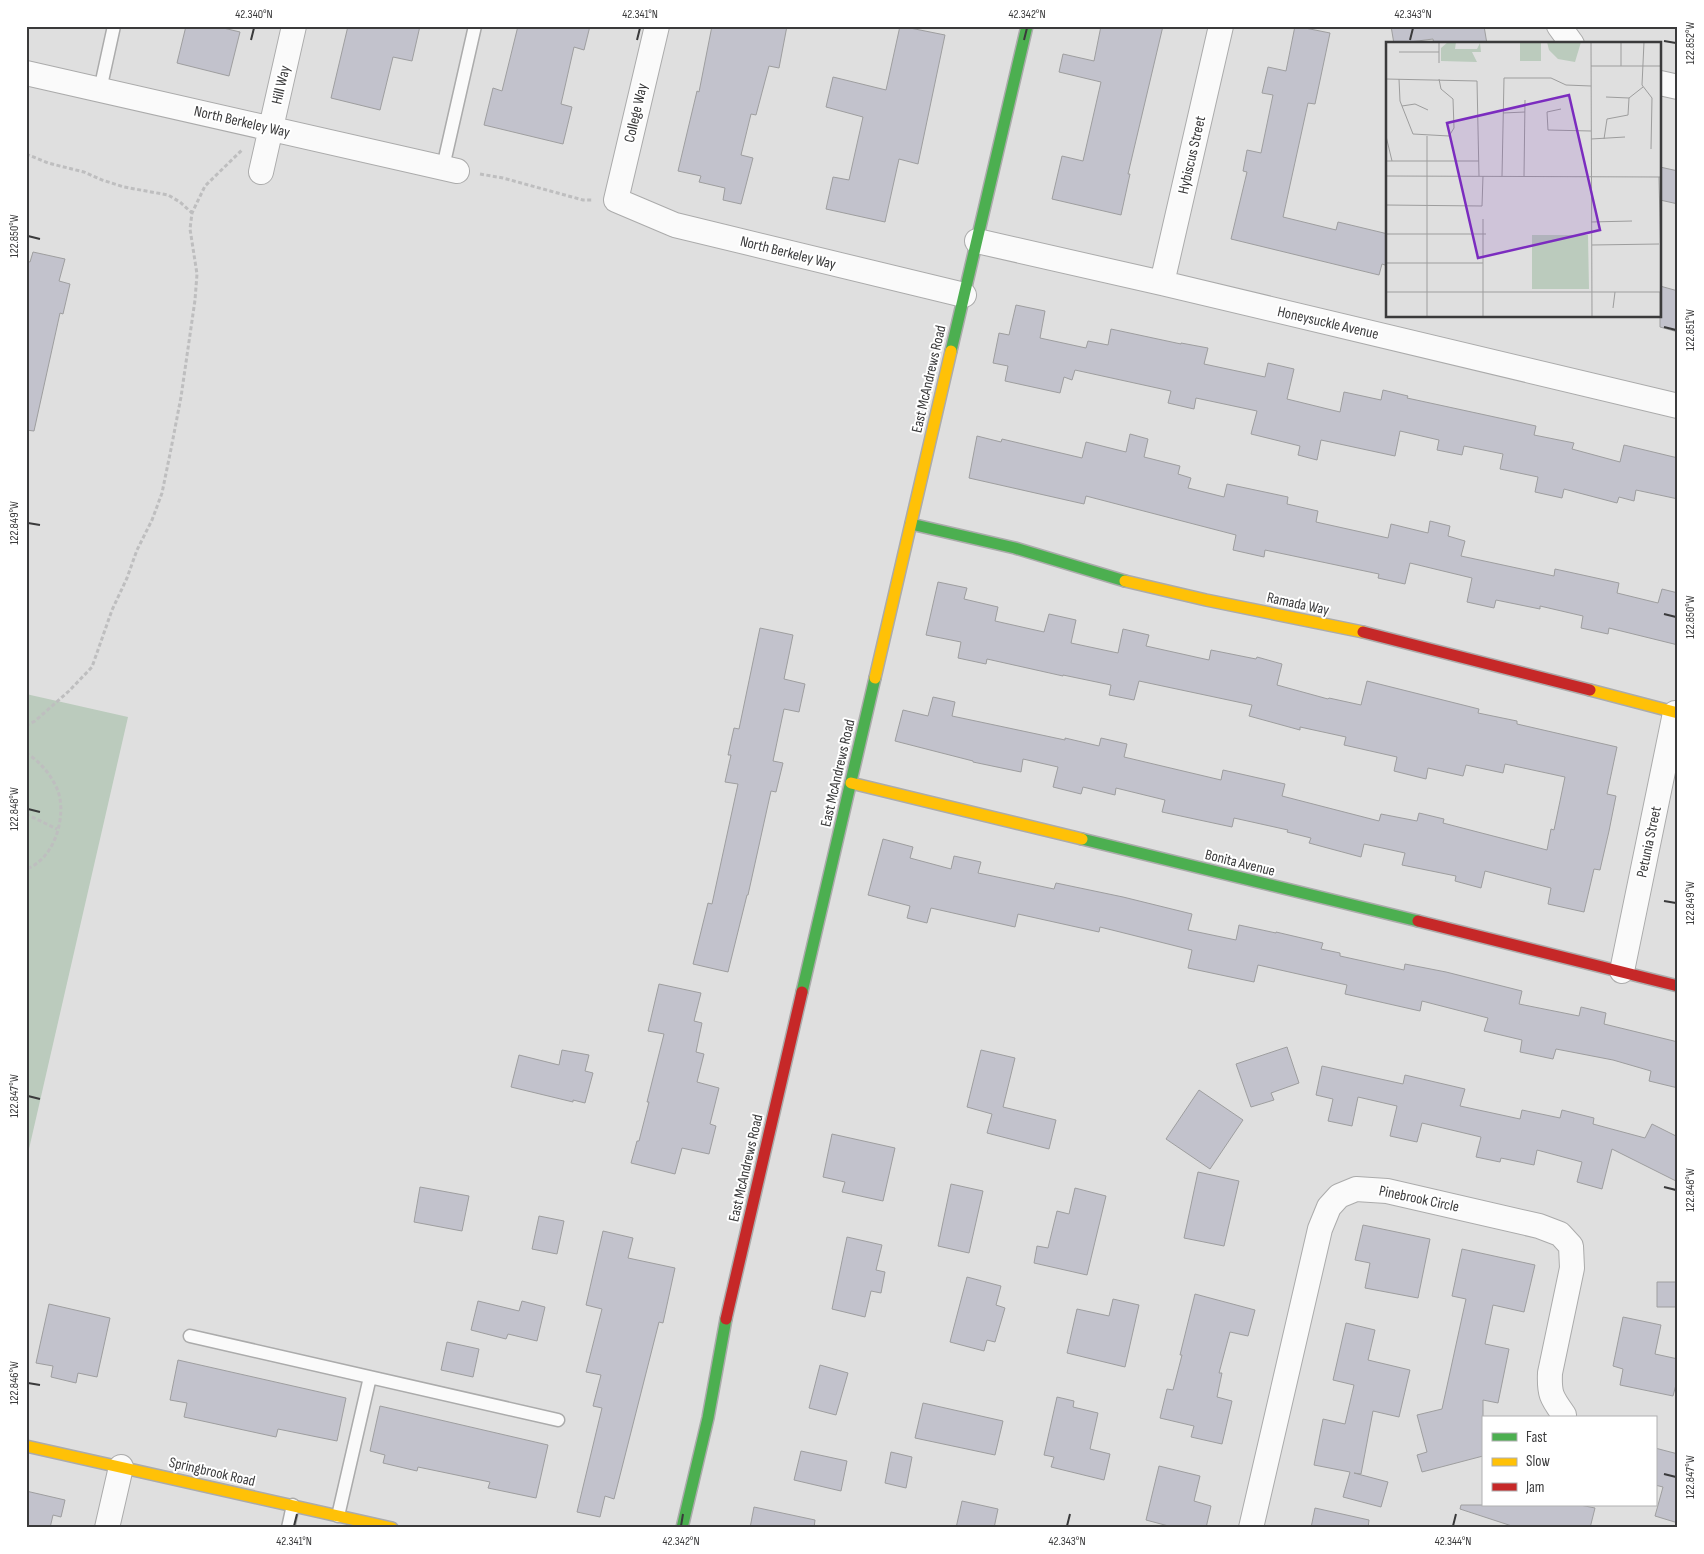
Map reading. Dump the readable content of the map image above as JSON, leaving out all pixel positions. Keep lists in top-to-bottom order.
{
  "streets": {
    "street": [
      "Hill Way",
      "College Way",
      "North Berkeley Way",
      "Hybiscus Street",
      "Honeysuckle Avenue",
      "East McAndrews Road",
      "Ramada Way",
      "Petunia Street",
      "Bonita Avenue",
      "Pinebrook Circle",
      "Springbrook Road"
    ]
  },
  "crossings": [
    ["Hill Way", "North Berkeley Way"],
    ["College Way", "North Berkeley Way"],
    ["North Berkeley Way", "East McAndrews Road"],
    ["Hybiscus Street", "Honeysuckle Avenue"],
    ["Honeysuckle Avenue", "East McAndrews Road"],
    ["East McAndrews Road", "Ramada Way"],
    ["East McAndrews Road", "Bonita Avenue"],
    ["Ramada Way", "Petunia Street"],
    ["Petunia Street", "Bonita Avenue"]
  ],
  "legend": ["Fast", "Slow", "Jam"],
  "coordinates": [
    "42.340°N",
    "42.341°N",
    "42.342°N",
    "42.343°N",
    "122.852°W",
    "122.850°W",
    "122.851°W",
    "122.849°W",
    "122.848°W",
    "122.847°W",
    "122.846°W",
    "42.344°N"
  ]
}
